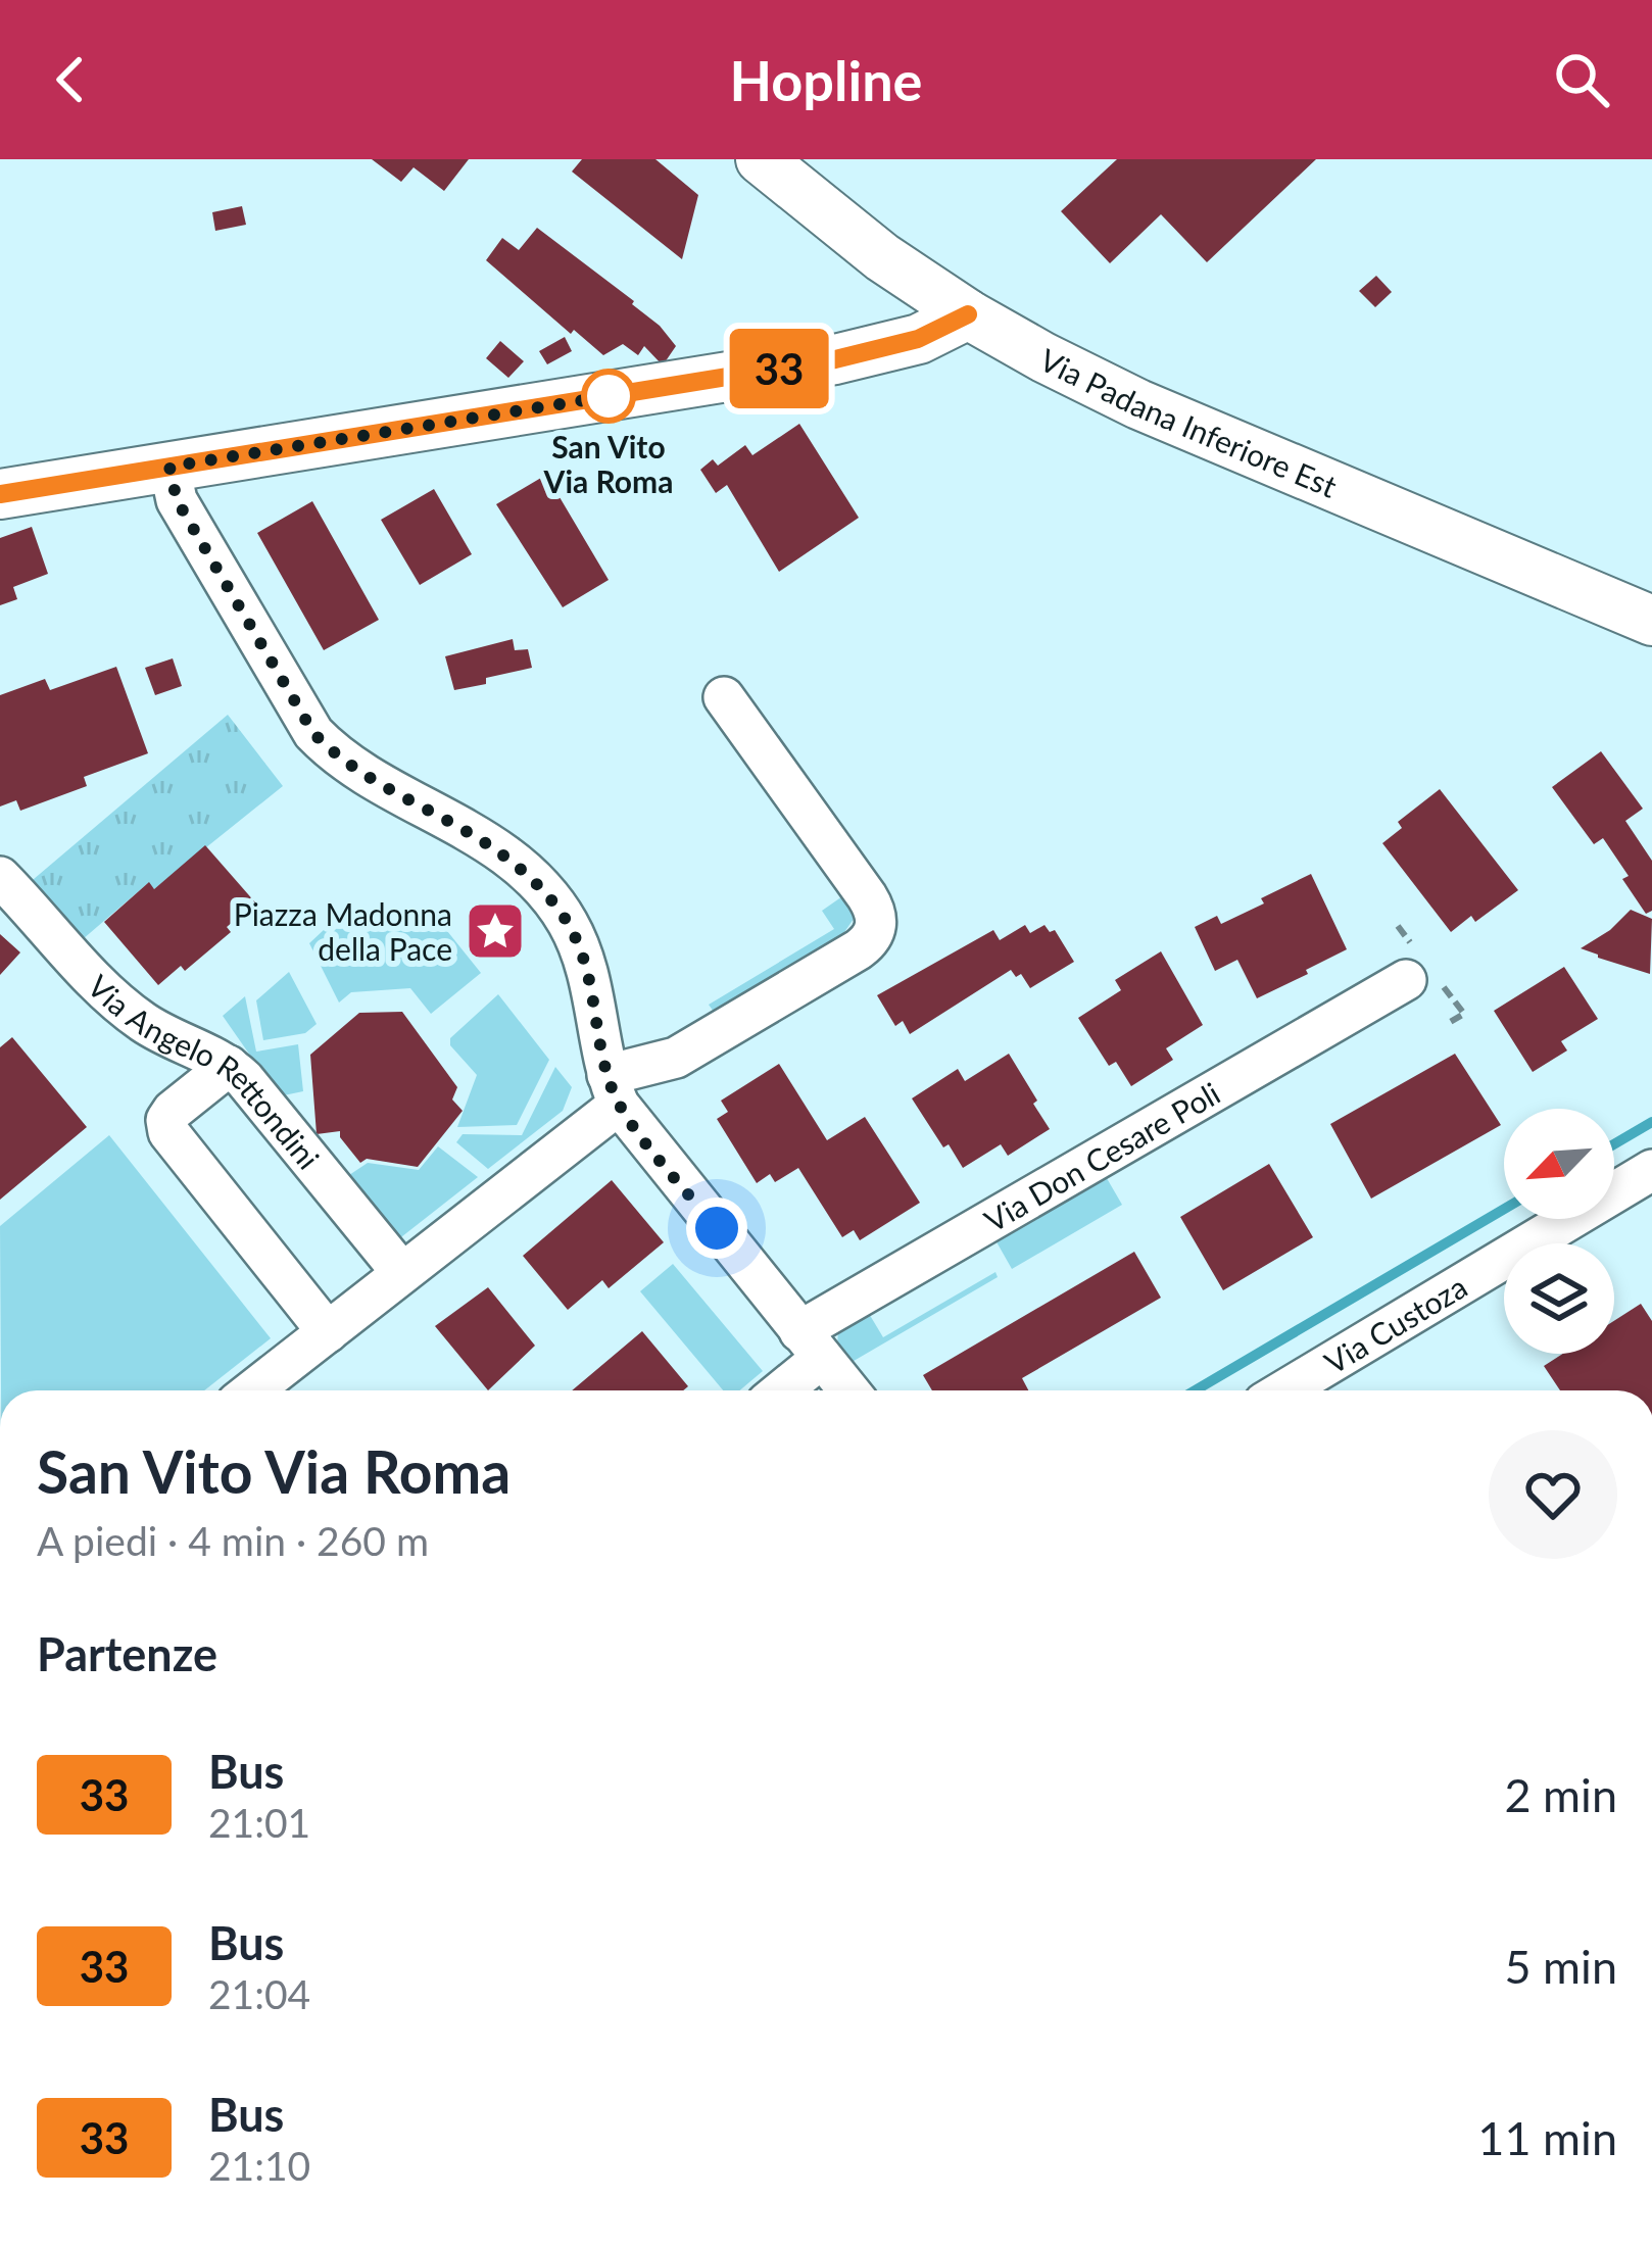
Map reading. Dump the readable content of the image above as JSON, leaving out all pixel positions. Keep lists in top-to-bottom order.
{
  "streets": {
    "main road": ["Via Padana Inferiore Est"],
    "street": ["Via Angelo Rettondini", "Via Don Cesare Poli", "Via Custoza"]
  },
  "places": {
    "other": ["San Vito Via Roma"],
    "place": ["Piazza Madonna della Pace"]
  },
  "lines": ["bus line 33"],
  "north": "bottom left",
  "page": {
    "header": "Hopline",
    "on_map": "33",
    "heading": [
      ["San Vito Via Roma", "A piedi · 4 min · 260 m"],
      "Partenze"
    ],
    "list": [
      {
        "mark": "33",
        "name": "Bus",
        "note": "21:01",
        "value": "2 min"
      },
      {
        "mark": "33",
        "name": "Bus",
        "note": "21:04",
        "value": "5 min"
      },
      {
        "mark": "33",
        "name": "Bus",
        "note": "21:10",
        "value": "11 min"
      }
    ]
  }
}
